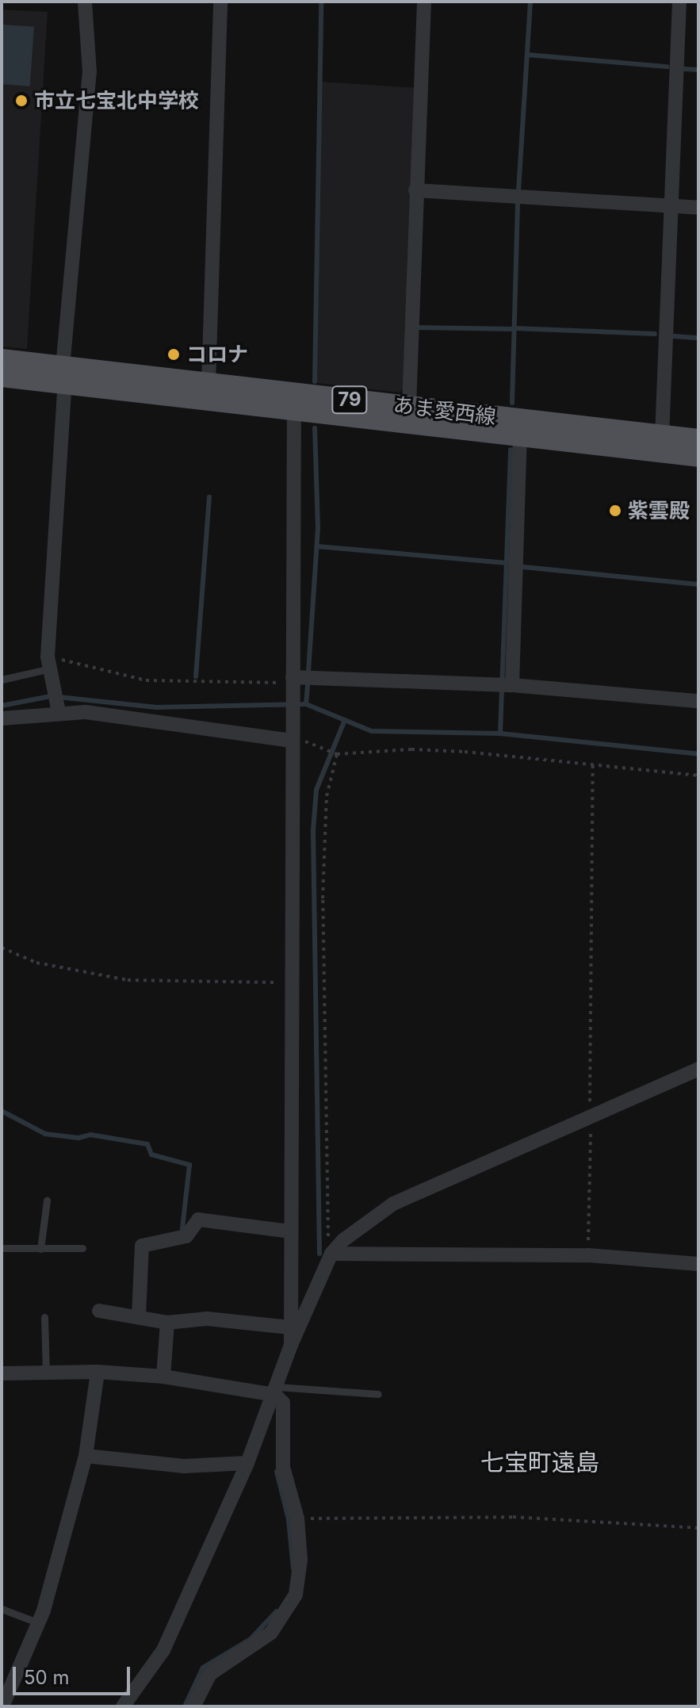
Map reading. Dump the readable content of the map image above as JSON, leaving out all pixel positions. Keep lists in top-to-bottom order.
{
  "streets": {
    "main road": ["79", "あま愛西線"]
  },
  "districts": ["七宝町遠島"],
  "places": ["市立七宝北中学校", "コロナ", "紫雲殿"],
  "scale_bar": "50 m"
}
